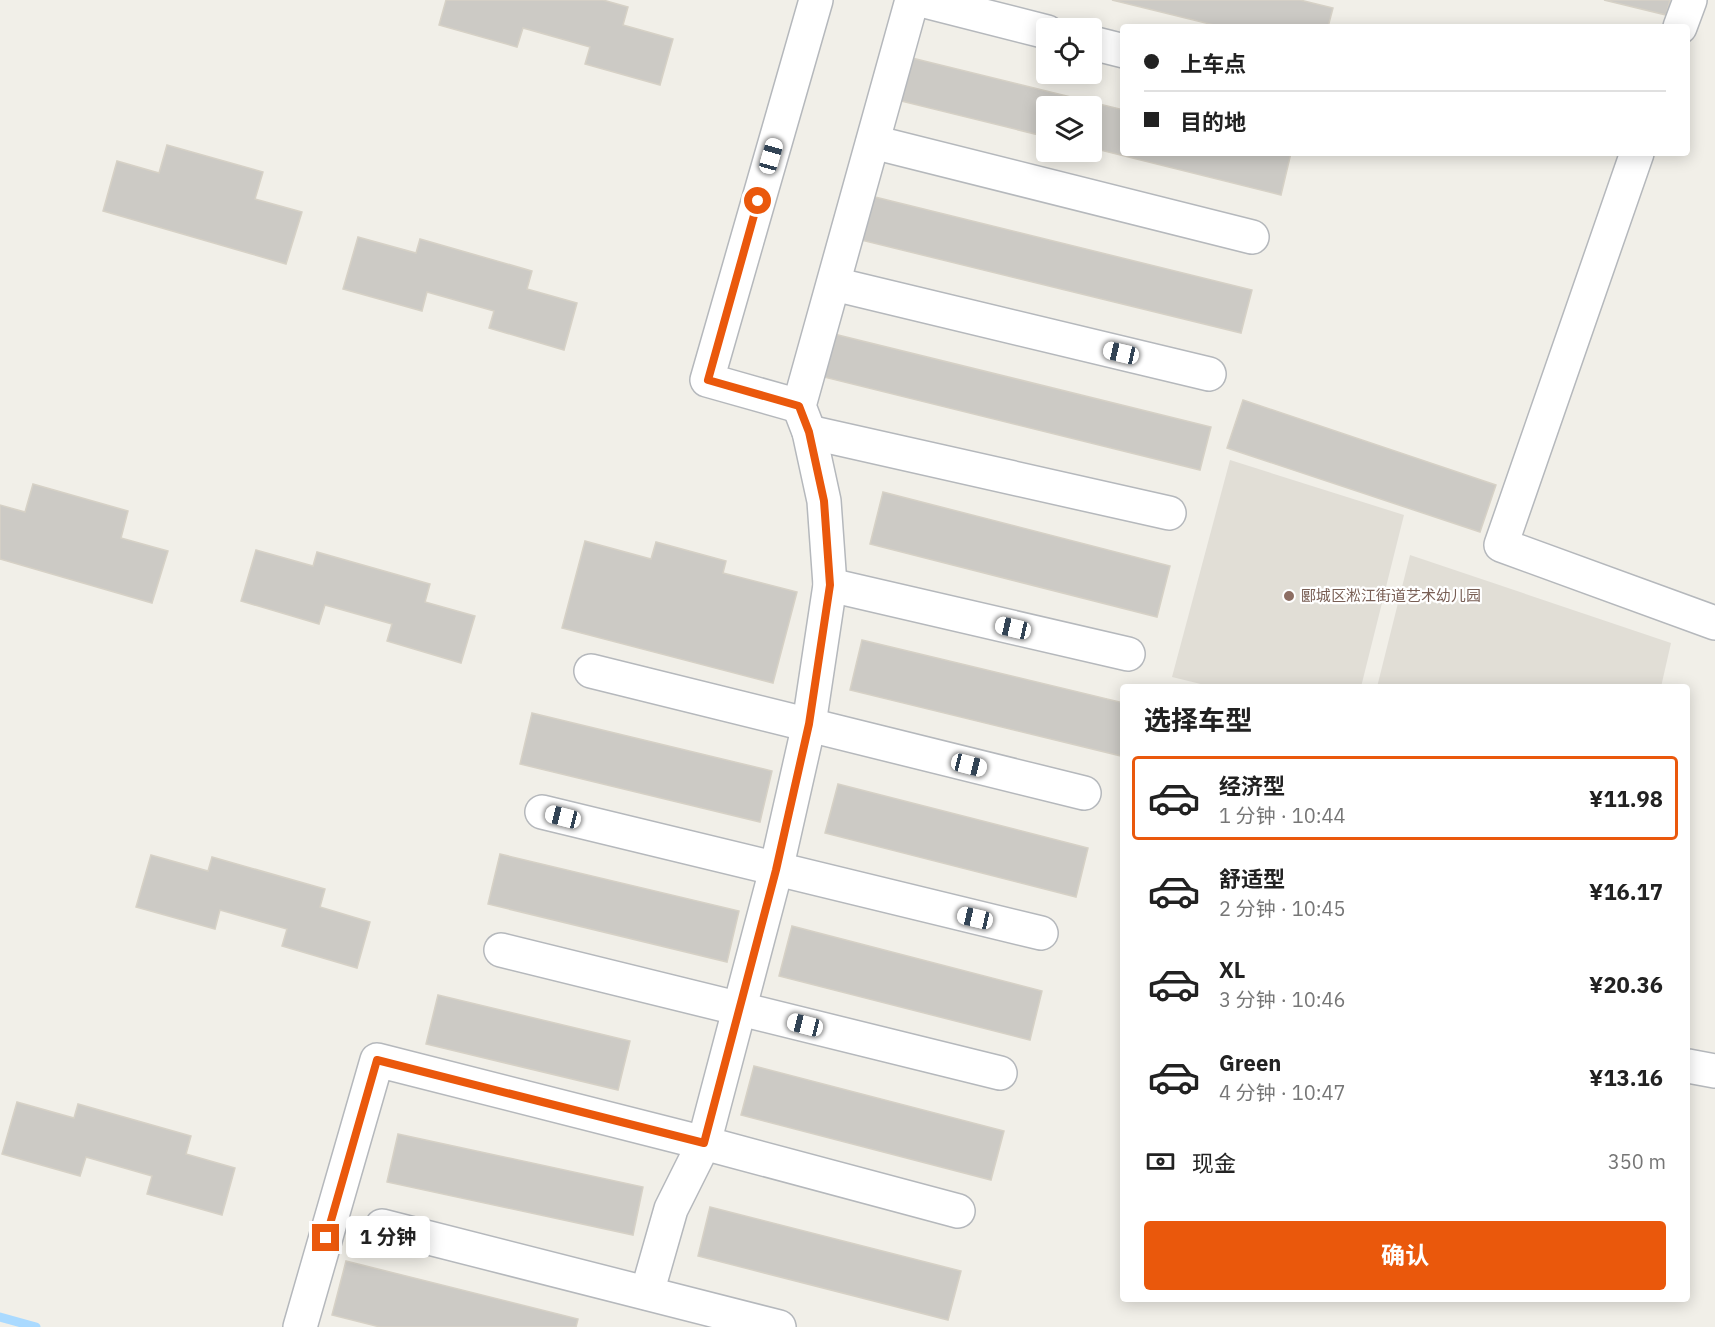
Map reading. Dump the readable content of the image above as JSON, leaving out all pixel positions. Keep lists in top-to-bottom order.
{
  "places": ["郾城区淞江街道艺术幼儿园"],
  "page": {
    "banner": ["上车点", "目的地"],
    "heading": "选择车型",
    "list": [
      {
        "name": "经济型",
        "note": "1 分钟 · 10:44",
        "value": "¥11.98"
      },
      {
        "name": "舒适型",
        "note": "2 分钟 · 10:45",
        "value": "¥16.17"
      },
      {
        "name": "XL",
        "note": "3 分钟 · 10:46",
        "value": "¥20.36"
      },
      {
        "name": "Green",
        "note": "4 分钟 · 10:47",
        "value": "¥13.16"
      }
    ],
    "pay": ["现金", "350 m"],
    "buttons": "确认",
    "bubble": "1 分钟"
  }
}
